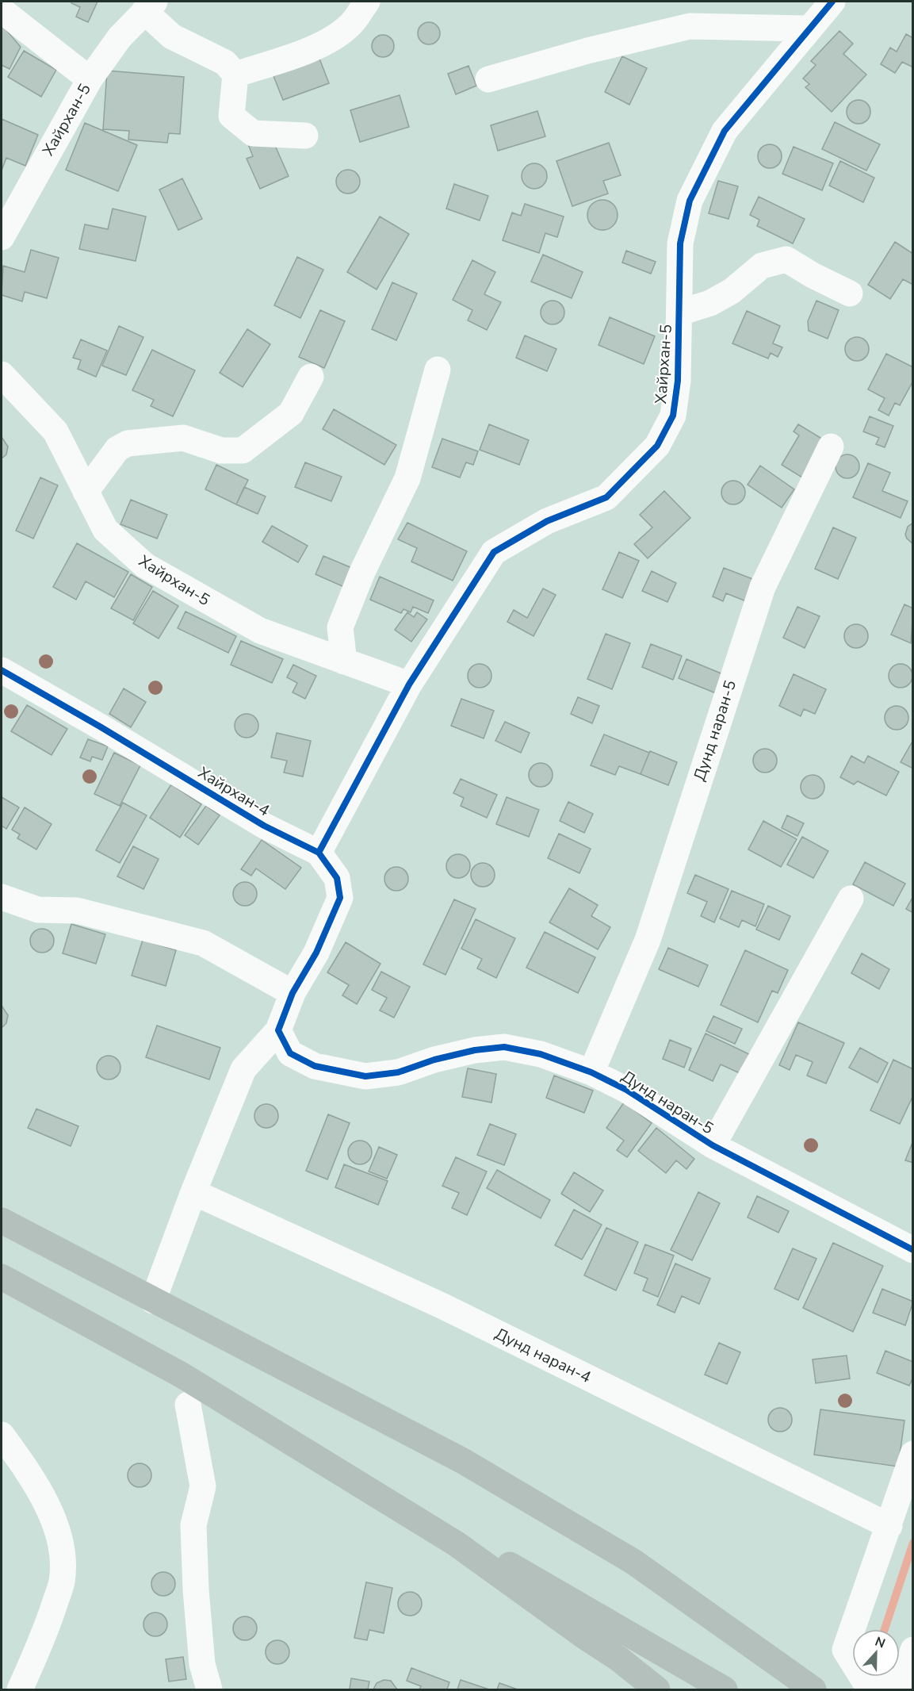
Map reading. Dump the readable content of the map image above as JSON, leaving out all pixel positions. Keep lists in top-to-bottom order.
{
  "streets": {
    "street": [
      "Хайрхан-5",
      "Дунд наран-5",
      "Хайрхан-4",
      "Дунд наран-4"
    ]
  },
  "north": "top"
}
